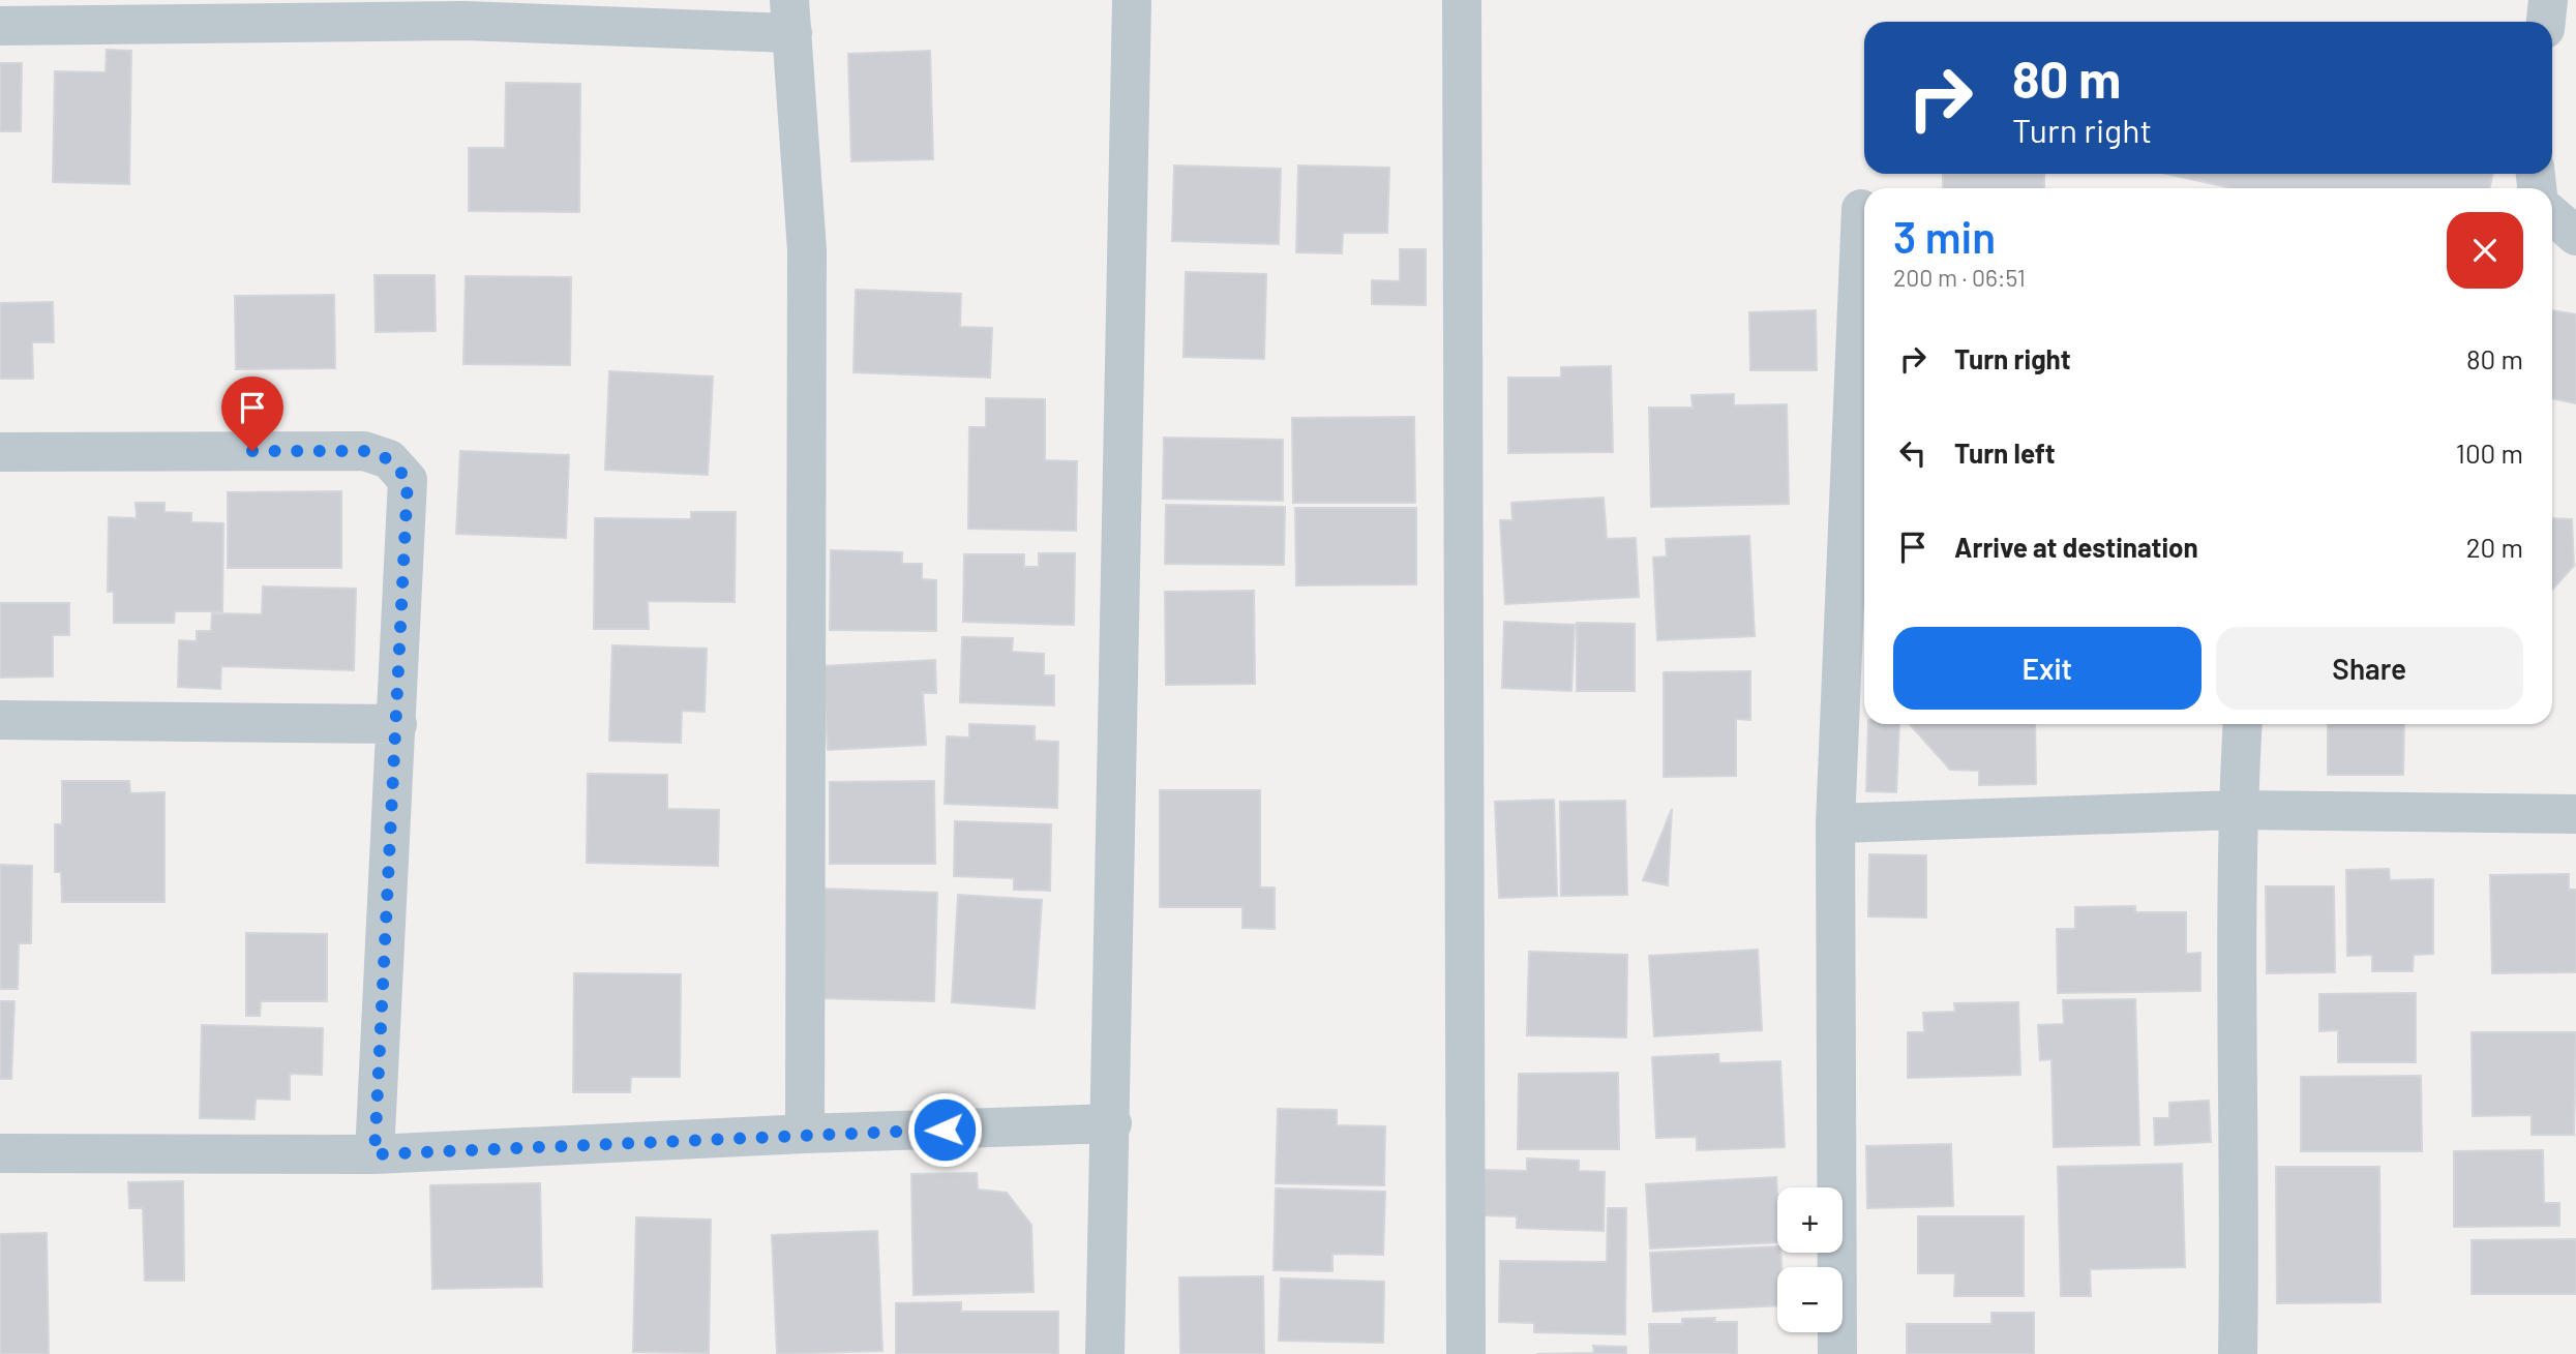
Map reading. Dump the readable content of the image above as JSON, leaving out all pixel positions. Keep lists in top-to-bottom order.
{
  "page": {
    "turn": ["80 m", "Turn right"],
    "heading": ["3 min", "200 m · 06:51"],
    "list": [
      {
        "name": "Turn right",
        "value": "80 m"
      },
      {
        "name": "Turn left",
        "value": "100 m"
      },
      {
        "name": "Arrive at destination",
        "value": "20 m"
      }
    ],
    "buttons": ["Exit", "Share"],
    "map_buttons": ["+", "−"]
  }
}
